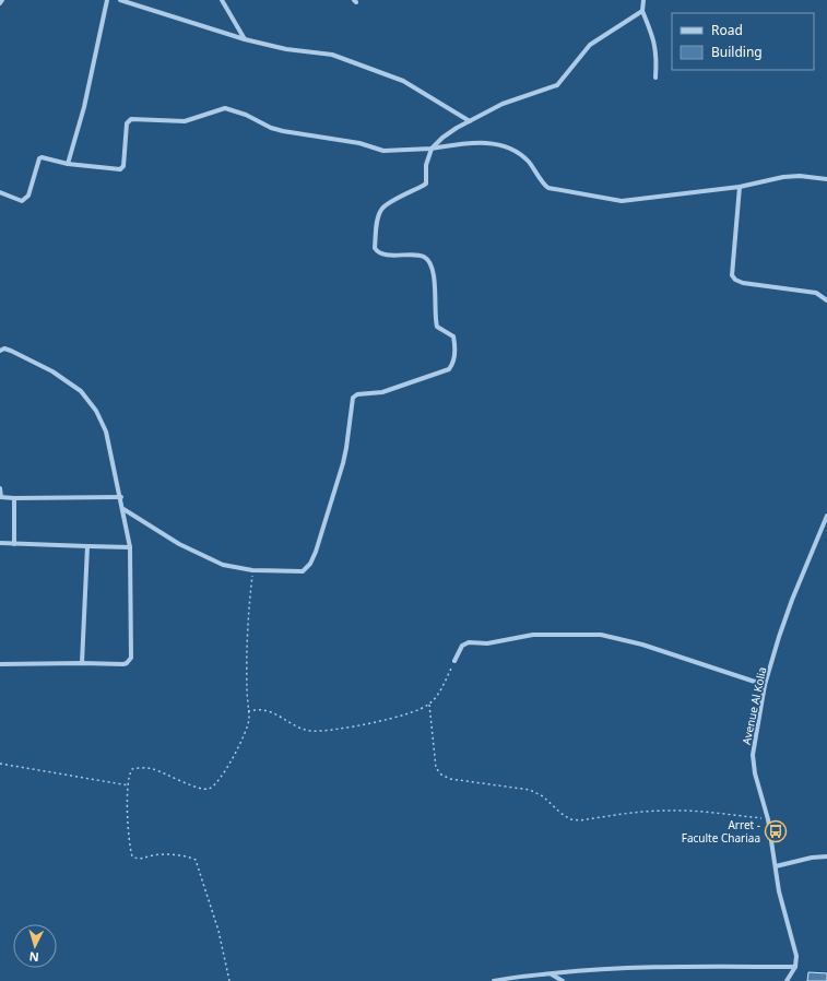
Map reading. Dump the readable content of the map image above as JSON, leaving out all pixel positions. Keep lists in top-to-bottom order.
{
  "streets": {
    "street": ["Avenue Al Kolia"]
  },
  "places": {
    "bus stop": ["Arret - Faculte Chariaa"]
  },
  "legend": ["Road", "Building"],
  "north": "bottom"
}
